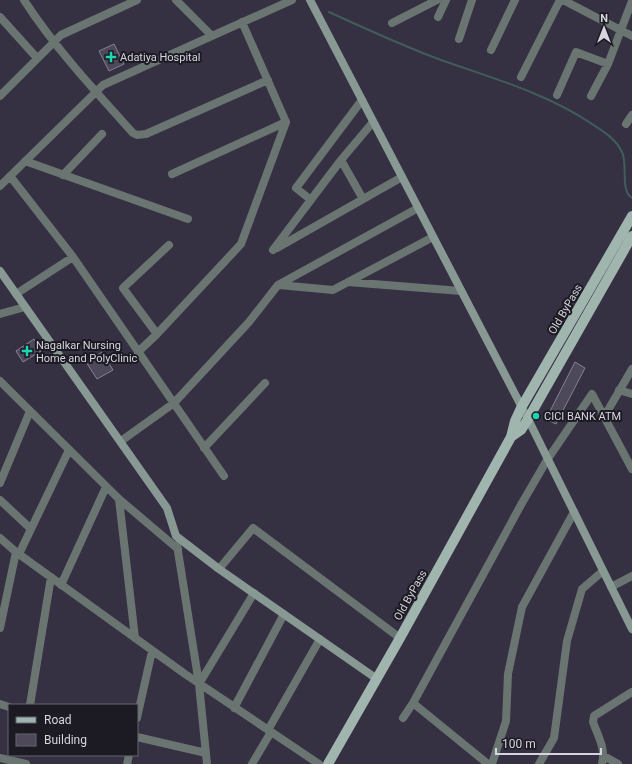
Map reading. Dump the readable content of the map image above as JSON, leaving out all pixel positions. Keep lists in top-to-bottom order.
{
  "streets": {
    "main road": ["Old ByPass"]
  },
  "places": {
    "health": ["Adatiya Hospital", "Nagalkar Nursing Home and PolyClinic"],
    "other": ["CICI BANK ATM"]
  },
  "legend": ["Road", "Building"],
  "scale_bar": "100 m",
  "north": "top"
}
